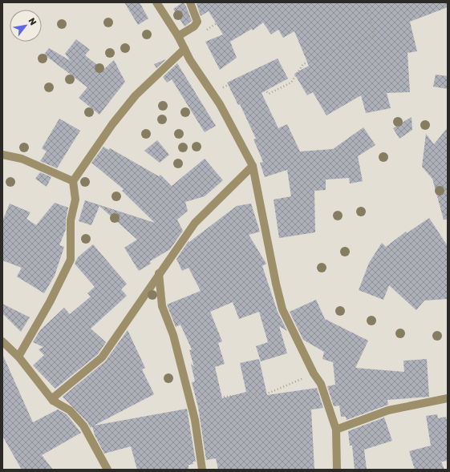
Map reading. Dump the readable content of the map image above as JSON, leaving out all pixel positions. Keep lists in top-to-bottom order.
{
  "north": "top right"
}
